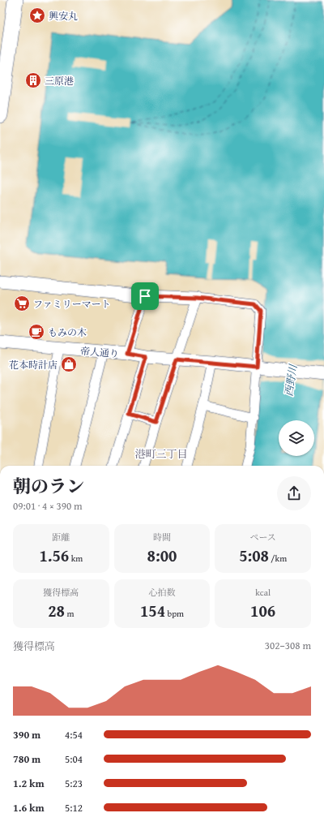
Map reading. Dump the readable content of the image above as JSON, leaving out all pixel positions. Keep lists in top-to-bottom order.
{
  "streets": {
    "street": ["帝人通り"]
  },
  "districts": ["港町三丁目"],
  "water": ["西野川"],
  "places": {
    "place": ["興安丸"],
    "building": ["三原港"],
    "supermarket": ["ファミリーマート"],
    "cafe": ["もみの木"],
    "shop": ["花本時計店"]
  },
  "page": {
    "heading": ["朝のラン", "09:01 · 4 × 390 m"],
    "stats": [
      ["距離", "1.56 km"],
      ["時間", "8:00"],
      ["ペース", "5:08 /km"],
      ["獲得標高", "28 m"],
      ["心拍数", "154 bpm"],
      ["kcal", "106"]
    ],
    "chart": ["獲得標高", "302–308 m"],
    "list": [
      {
        "name": "390 m",
        "note": "4:54"
      },
      {
        "name": "780 m",
        "note": "5:04"
      },
      {
        "name": "1.2 km",
        "note": "5:23"
      },
      {
        "name": "1.6 km",
        "note": "5:12"
      }
    ]
  }
}
